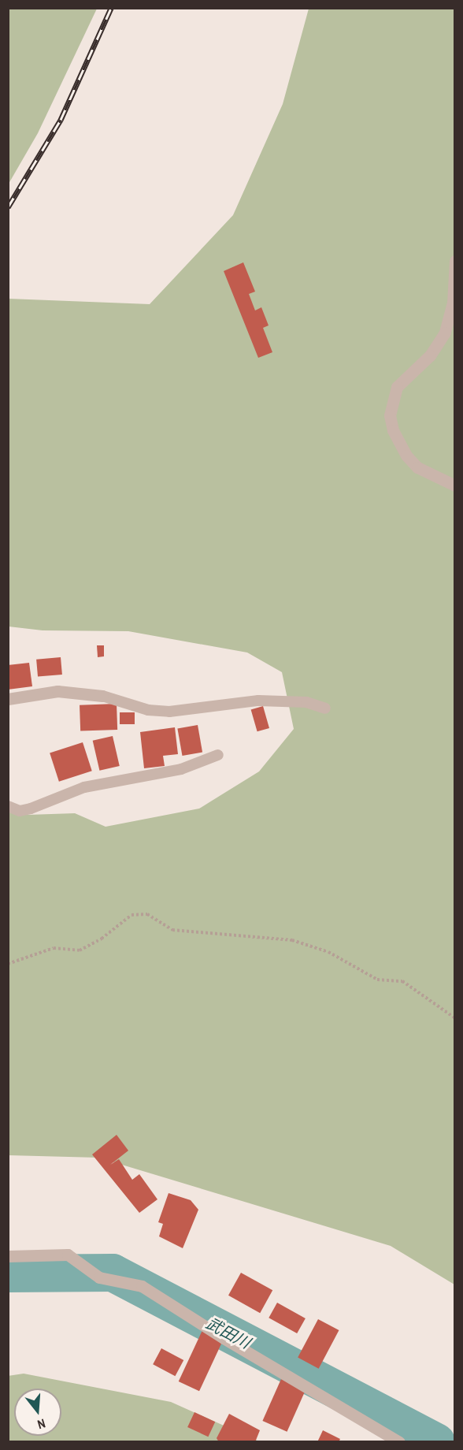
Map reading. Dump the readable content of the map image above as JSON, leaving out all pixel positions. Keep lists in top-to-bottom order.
{
  "water": ["武田川"],
  "north": "bottom"
}
